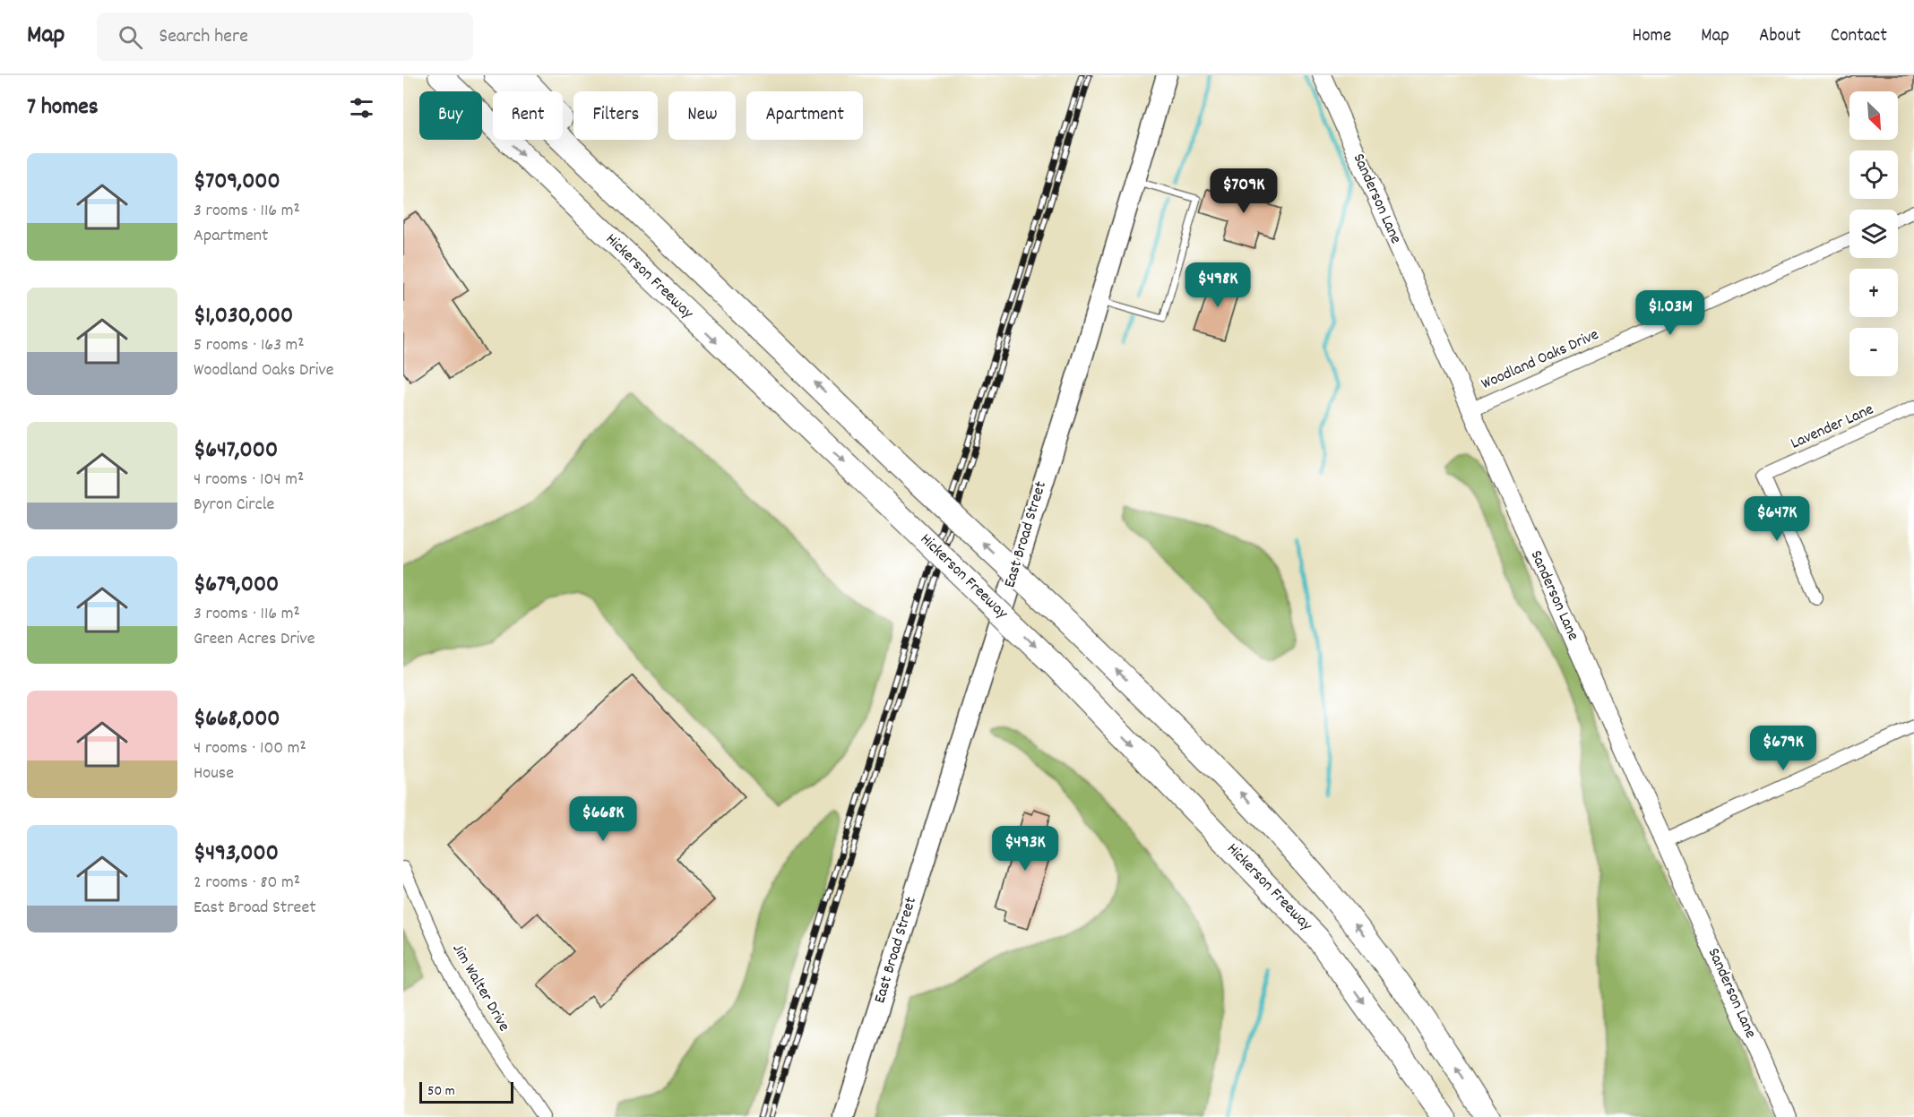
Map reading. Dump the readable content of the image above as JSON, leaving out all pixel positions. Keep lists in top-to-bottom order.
{
  "streets": {
    "highway": ["Hickerson Freeway"],
    "main road": ["East Broad Street"],
    "street": [
      "Sanderson Lane",
      "Woodland Oaks Drive",
      "Lavender Lane",
      "Jim Walter Drive"
    ]
  },
  "crossings": [
    ["Sanderson Lane", "Woodland Oaks Drive"]
  ],
  "scale_bar": "50 m",
  "north": "bottom right",
  "page": {
    "header": "Map",
    "search": "Search here",
    "nav": [
      "Home",
      "Map",
      "About",
      "Contact"
    ],
    "heading": "7 homes",
    "map_buttons": ["+", "−"],
    "chip": [
      "Buy",
      "Rent",
      "Filters",
      "New",
      "Apartment"
    ],
    "list": [
      {
        "name": "$709,000",
        "note": "3 rooms · 116 m² · Apartment"
      },
      {
        "name": "$1,030,000",
        "note": "5 rooms · 163 m² · Woodland Oaks Drive"
      },
      {
        "name": "$647,000",
        "note": "4 rooms · 104 m² · Byron Circle"
      },
      {
        "name": "$679,000",
        "note": "3 rooms · 116 m² · Green Acres Drive"
      },
      {
        "name": "$668,000",
        "note": "4 rooms · 100 m² · House"
      },
      {
        "name": "$493,000",
        "note": "2 rooms · 80 m² · East Broad Street"
      }
    ],
    "price": [
      "$709K",
      "$498K",
      "$1.03M",
      "$647K",
      "$679K",
      "$668K",
      "$493K"
    ],
    "scale": "50 m"
  }
}
